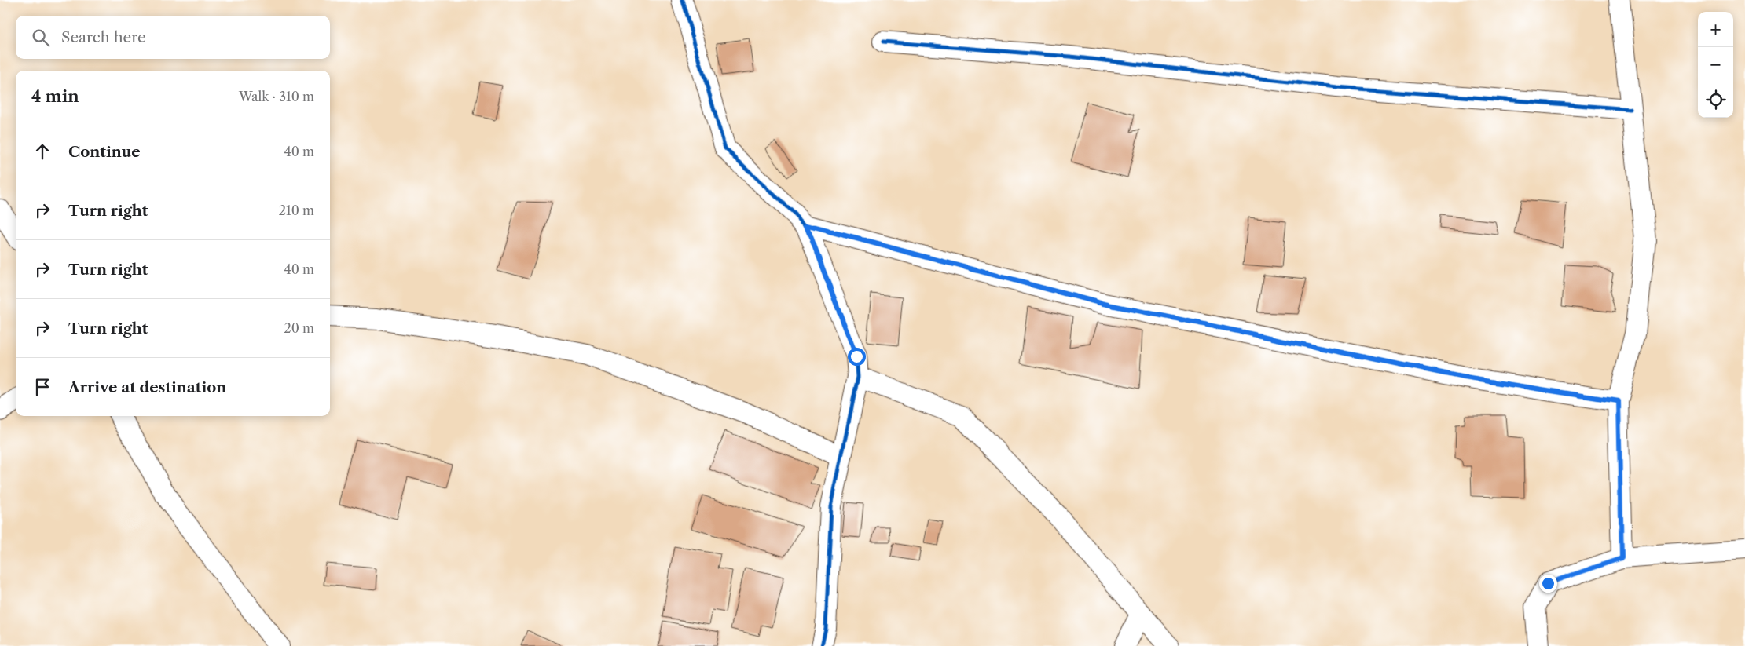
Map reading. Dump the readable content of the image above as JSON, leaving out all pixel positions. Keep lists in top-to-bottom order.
{
  "page": {
    "map_buttons": ["+", "−"],
    "search": "Search here",
    "heading": ["4 min", "Walk · 310 m"],
    "list": [
      ["Continue", "40 m"],
      ["Turn right", "210 m"],
      ["Turn right", "40 m"],
      ["Turn right", "20 m"],
      "Arrive at destination"
    ]
  }
}
